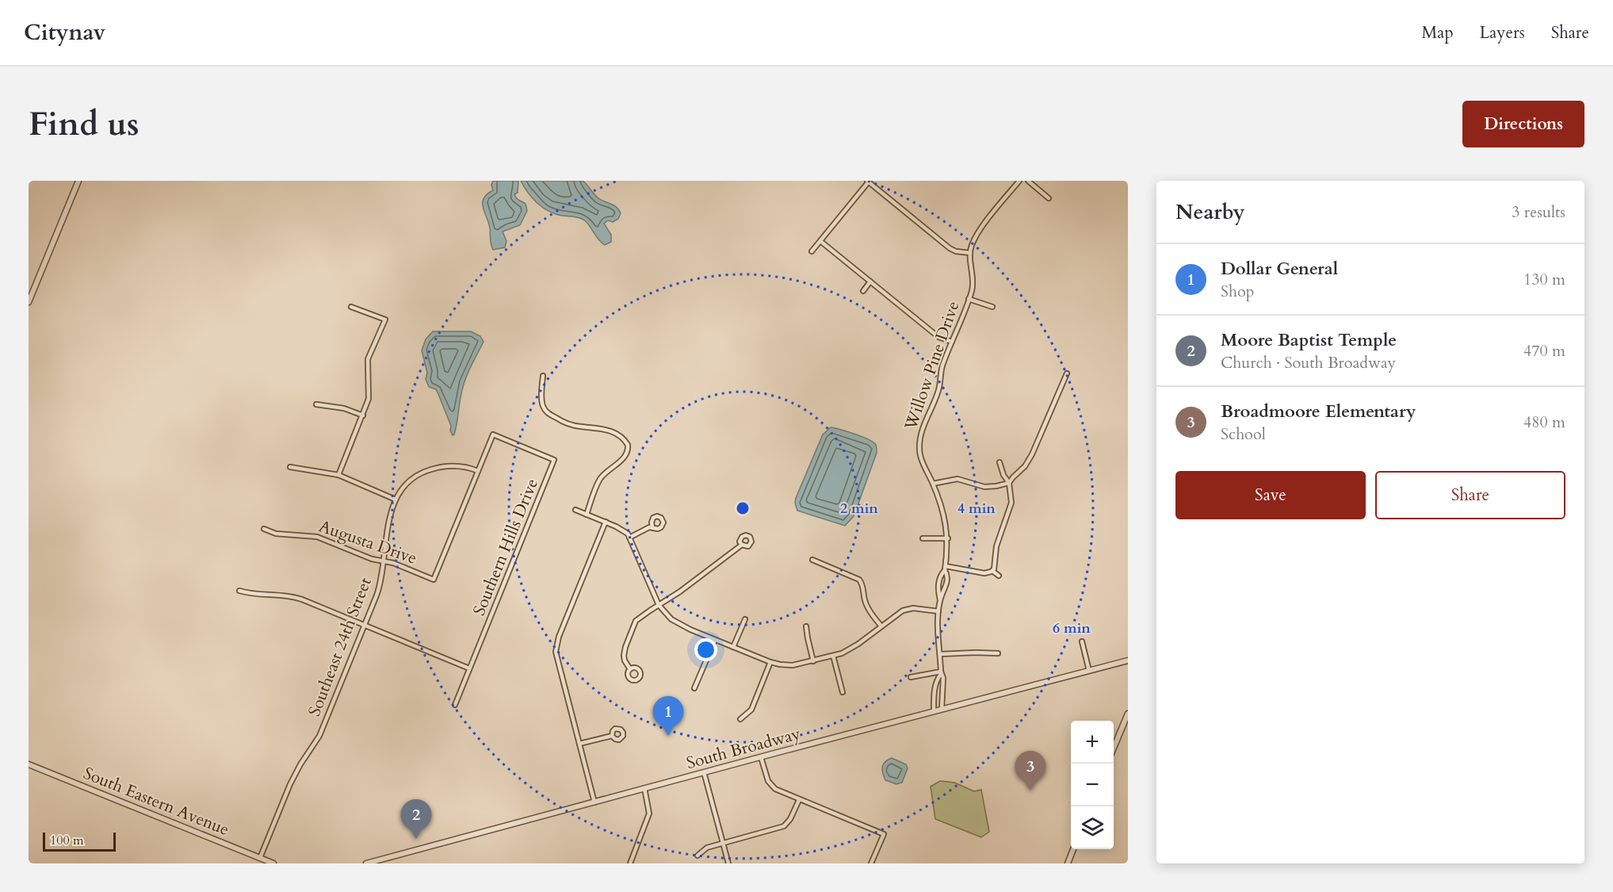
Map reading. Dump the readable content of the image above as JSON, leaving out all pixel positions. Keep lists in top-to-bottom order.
{
  "streets": {
    "street": [
      "Willow Pine Drive",
      "Augusta Drive",
      "Southern Hills Drive",
      "Southeast 24th Street",
      "South Broadway",
      "South Eastern Avenue"
    ]
  },
  "crossings": [
    ["Willow Pine Drive", "South Broadway"],
    ["Augusta Drive", "Southern Hills Drive"],
    ["Augusta Drive", "Southeast 24th Street"],
    ["Southern Hills Drive", "Southeast 24th Street"],
    ["Southeast 24th Street", "South Eastern Avenue"]
  ],
  "scale_bar": "100 m",
  "page": {
    "header": "Citynav",
    "nav": ["Map", "Layers", "Share"],
    "buttons": [
      "Directions",
      ["Save", "Share"]
    ],
    "title": "Find us",
    "heading": ["Nearby", "3 results"],
    "list": [
      {
        "mark": "1",
        "name": "Dollar General",
        "note": "Shop",
        "value": "130 m"
      },
      {
        "mark": "2",
        "name": "Moore Baptist Temple",
        "note": "Church · South Broadway",
        "value": "470 m"
      },
      {
        "mark": "3",
        "name": "Broadmoore Elementary",
        "note": "School",
        "value": "480 m"
      }
    ],
    "pins": ["1", "3", "2"],
    "map_buttons": ["+", "−"],
    "scale": "100 m"
  },
  "rings": ["2 min", "4 min", "6 min"]
}
